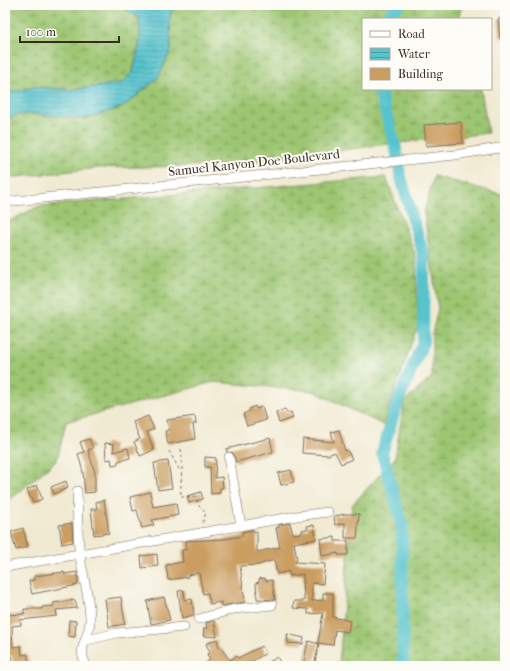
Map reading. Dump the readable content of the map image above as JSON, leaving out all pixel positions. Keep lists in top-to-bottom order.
{
  "streets": {
    "street": ["Samuel Kanyon Doe Boulevard"]
  },
  "legend": ["Road", "Water", "Building"],
  "scale_bar": "100 m"
}
